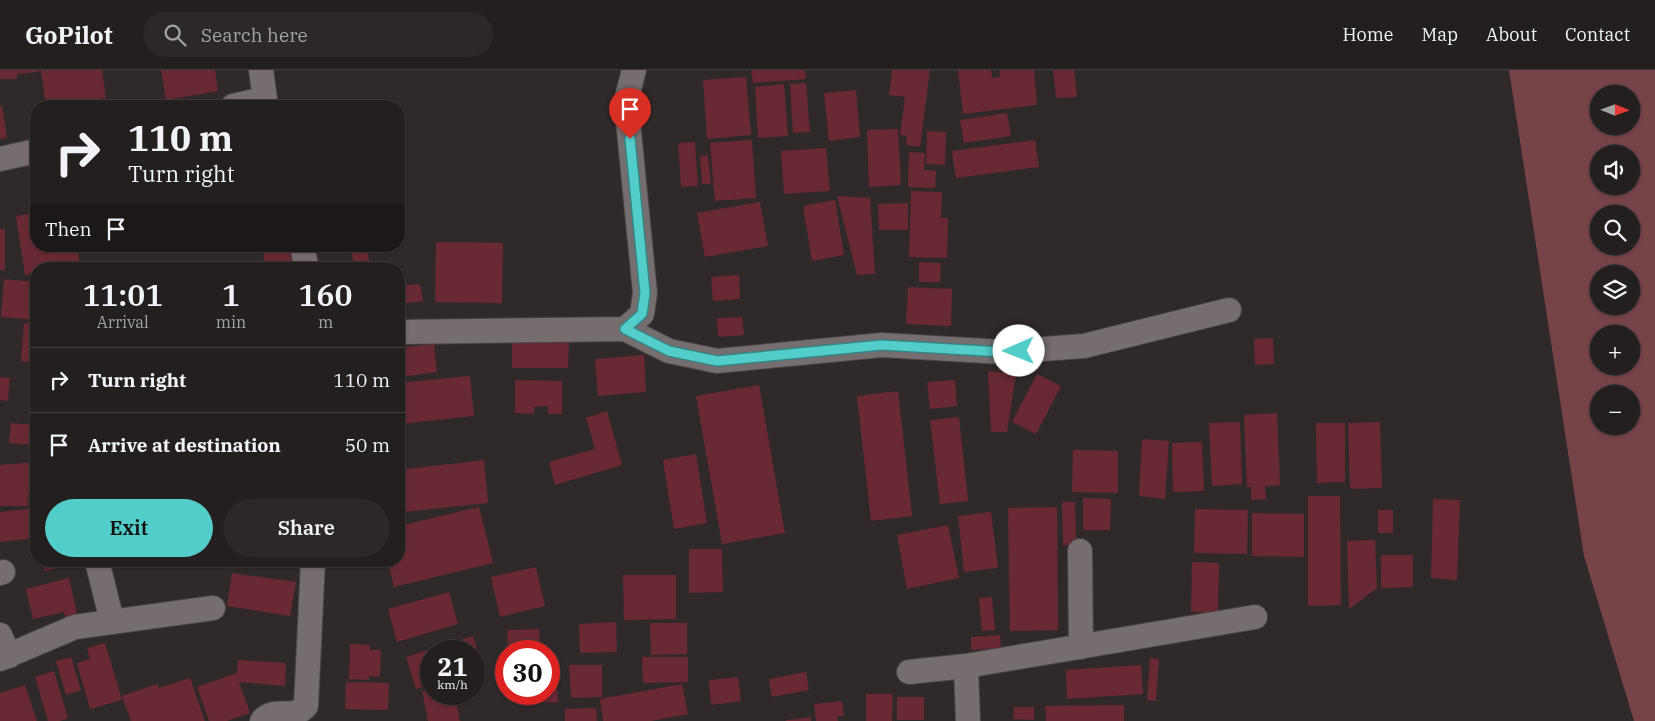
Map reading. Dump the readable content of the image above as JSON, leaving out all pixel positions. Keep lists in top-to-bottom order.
{
  "north": "right",
  "page": {
    "header": "GoPilot",
    "search": "Search here",
    "nav": [
      "Home",
      "Map",
      "About",
      "Contact"
    ],
    "map_buttons": ["+", "−"],
    "turn": ["110 m", "Turn right"],
    "then": "Then",
    "eta": [
      "11:01",
      "Arrival",
      "1",
      "min",
      "160",
      "m"
    ],
    "list": [
      {
        "name": "Turn right",
        "value": "110 m"
      },
      {
        "name": "Arrive at destination",
        "value": "50 m"
      }
    ],
    "buttons": ["Exit", "Share"],
    "speed": "21 km/h",
    "limit": "30"
  }
}
